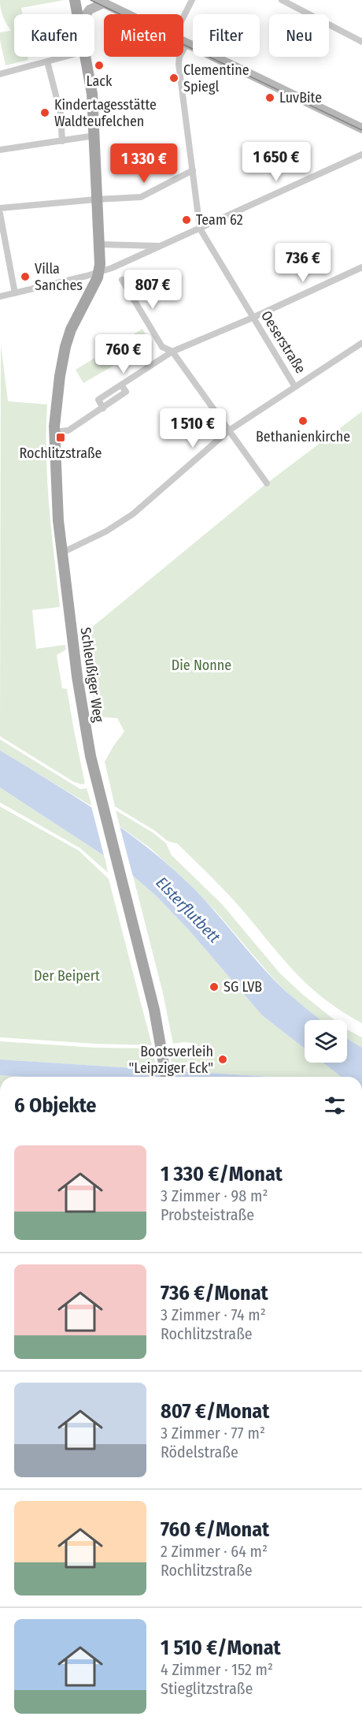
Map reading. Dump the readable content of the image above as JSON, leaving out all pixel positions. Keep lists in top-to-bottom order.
{
  "streets": {
    "main road": ["Schleußiger Weg"],
    "street": ["Oeserstraße"]
  },
  "water": ["Elsterflutbett"],
  "parks": ["Die Nonne", "Der Beipert"],
  "places": {
    "other": [
      "Lack",
      "Clementine Spiegl",
      "LuvBite",
      "Kindertagesstätte Waldteufelchen",
      "Team 62",
      "Villa Sanches",
      "Bethanienkirche",
      "SG LVB",
      "Bootsverleih \"Leipziger Eck\""
    ],
    "transit": ["Rochlitzstraße"]
  },
  "page": {
    "chip": [
      "Kaufen",
      "Mieten",
      "Filter",
      "Neu"
    ],
    "price": [
      "1 650 €",
      "1 330 €",
      "736 €",
      "807 €",
      "760 €",
      "1 510 €"
    ],
    "heading": "6 Objekte",
    "list": [
      {
        "name": "1 330 €/Monat",
        "note": "3 Zimmer · 98 m² · Probsteistraße"
      },
      {
        "name": "736 €/Monat",
        "note": "3 Zimmer · 74 m² · Rochlitzstraße"
      },
      {
        "name": "807 €/Monat",
        "note": "3 Zimmer · 77 m² · Rödelstraße"
      },
      {
        "name": "760 €/Monat",
        "note": "2 Zimmer · 64 m² · Rochlitzstraße"
      },
      {
        "name": "1 510 €/Monat",
        "note": "4 Zimmer · 152 m² · Stieglitzstraße"
      }
    ]
  }
}
